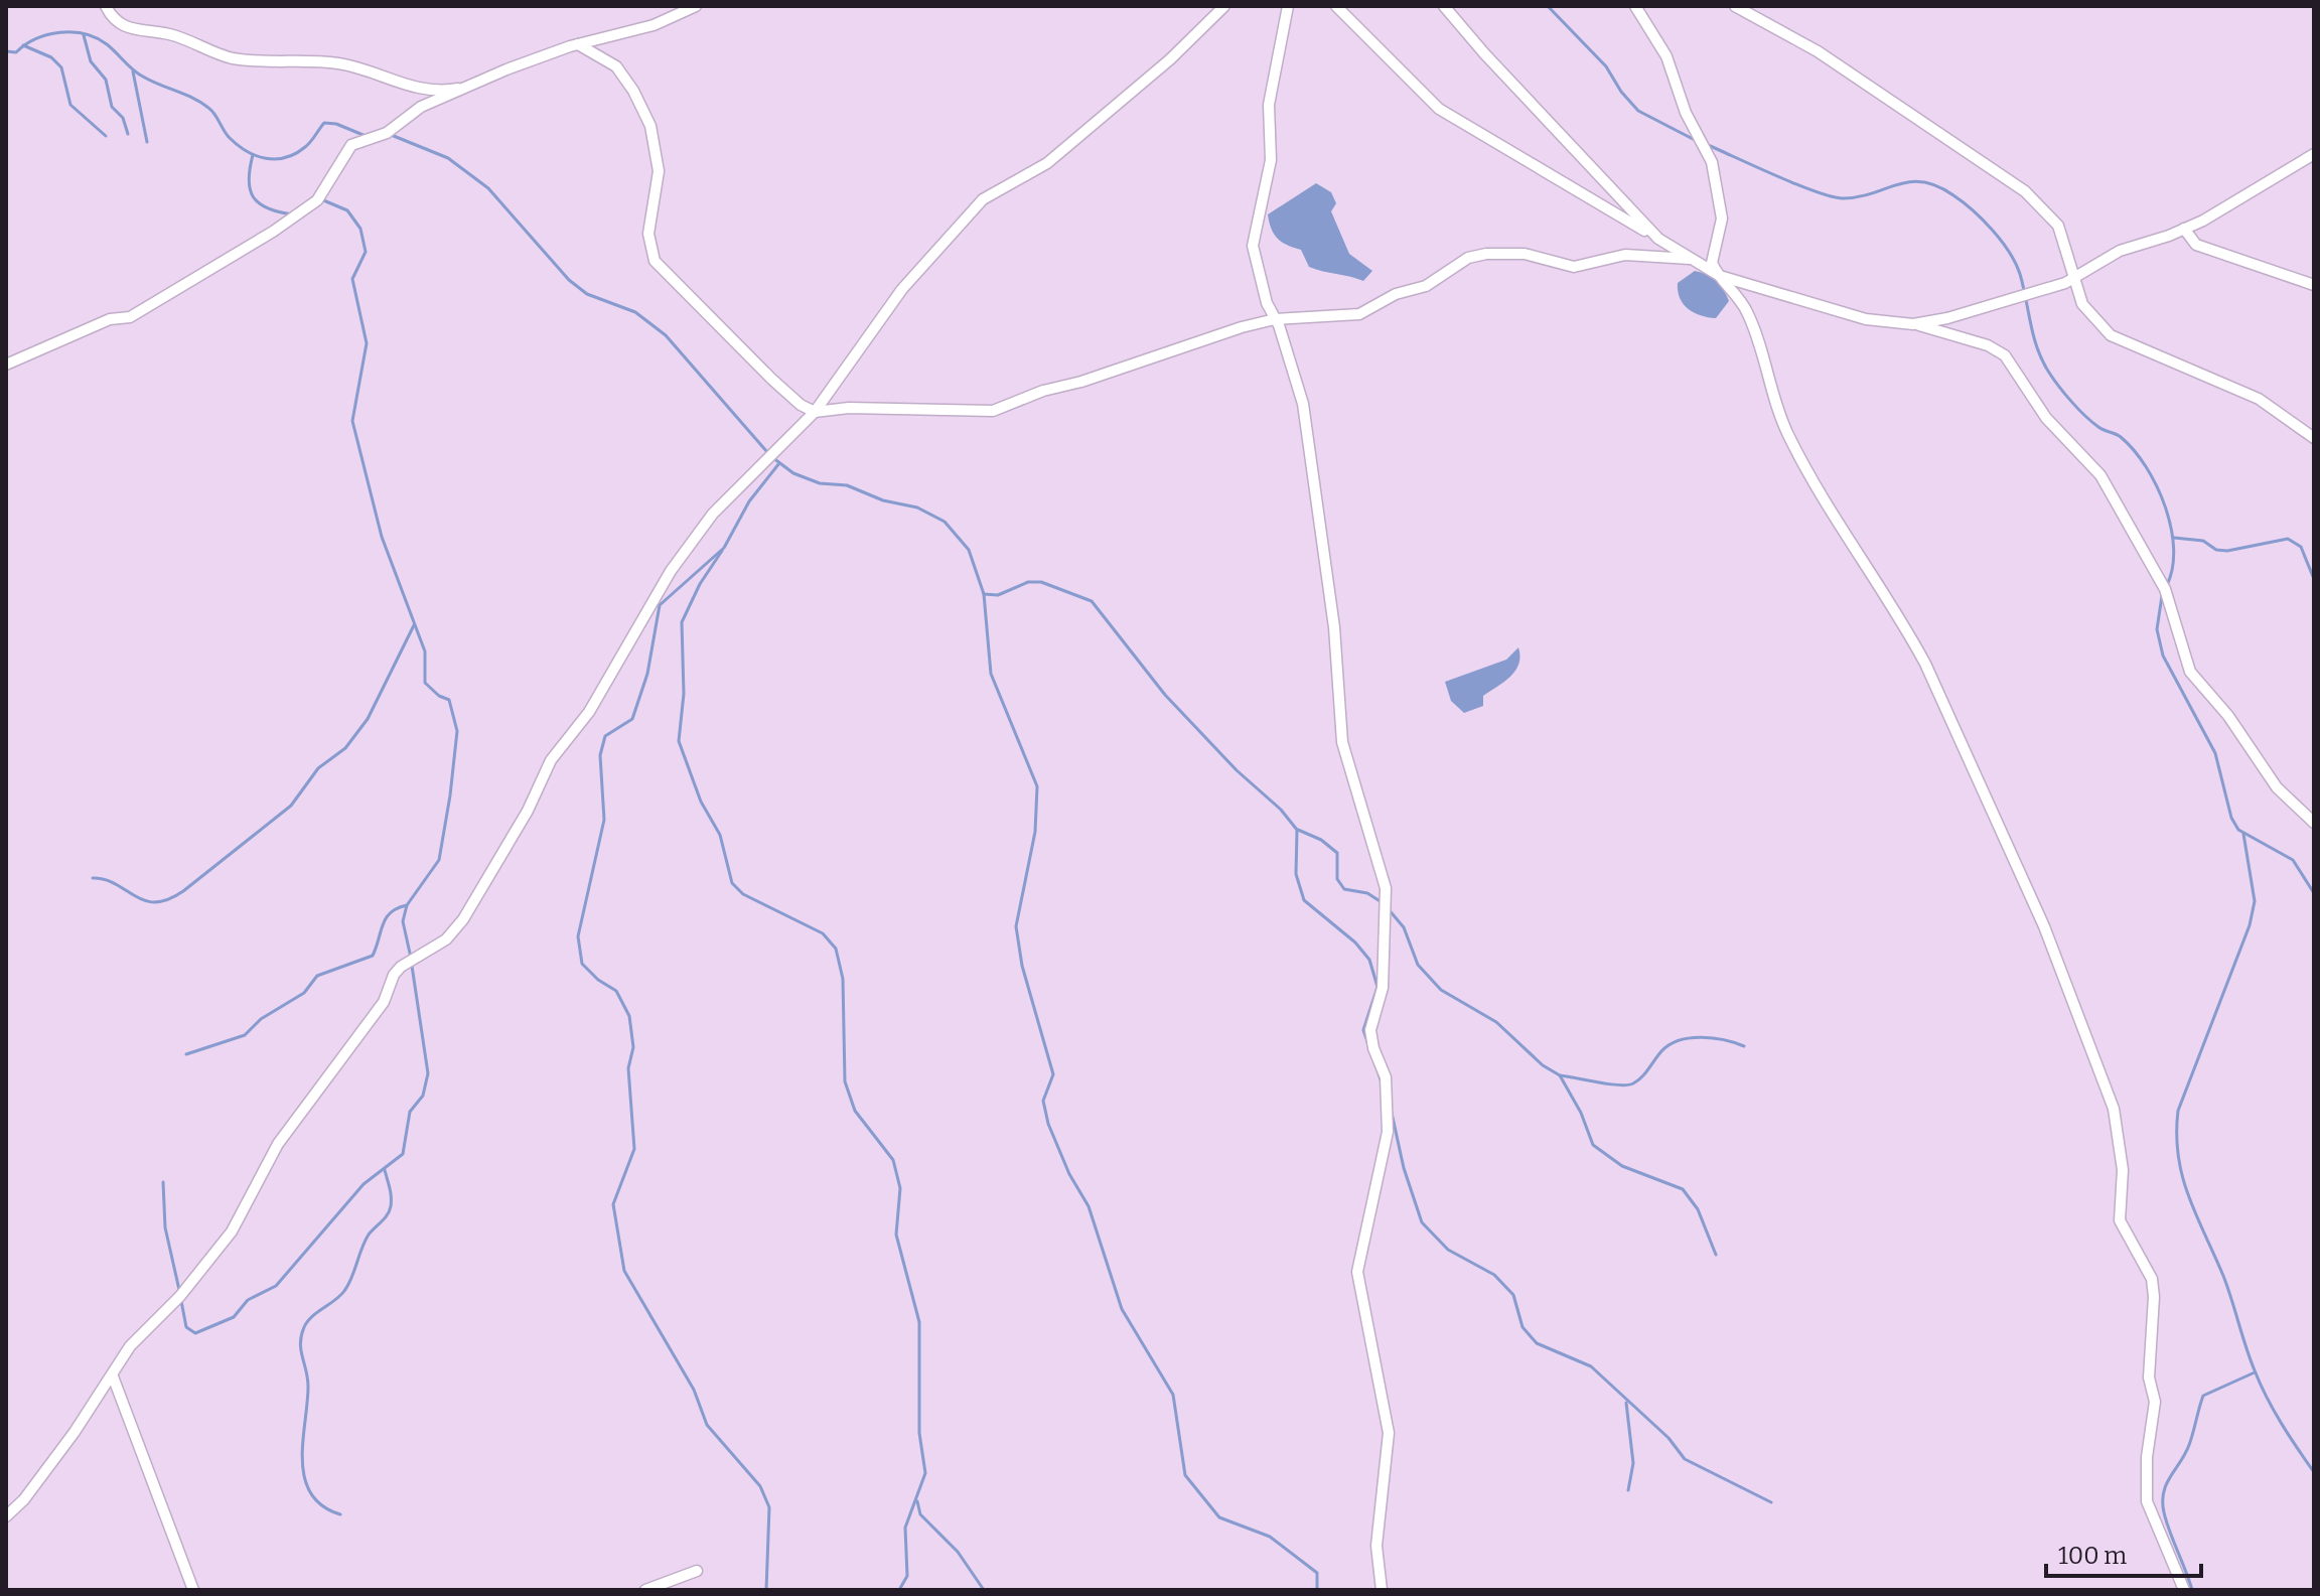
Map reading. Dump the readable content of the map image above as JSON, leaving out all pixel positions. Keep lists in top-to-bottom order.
{
  "scale_bar": "100 m"
}
